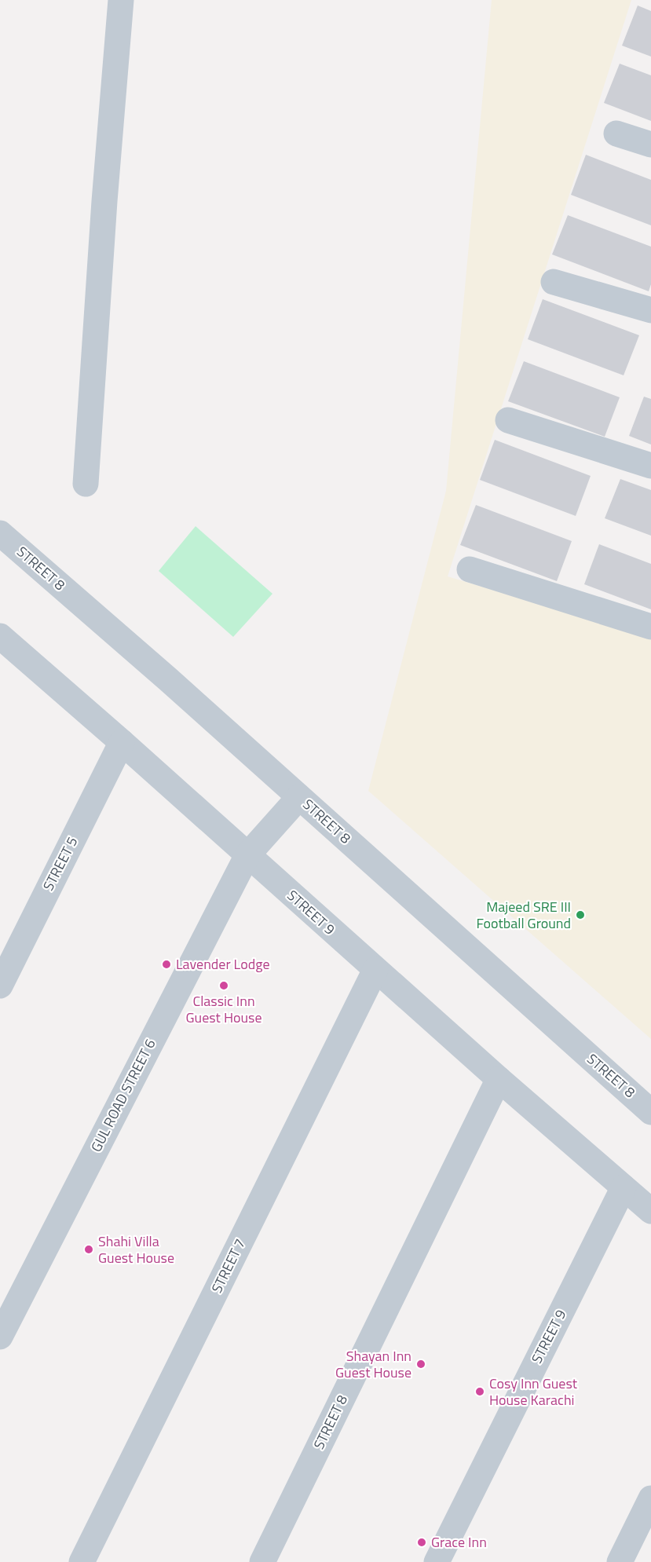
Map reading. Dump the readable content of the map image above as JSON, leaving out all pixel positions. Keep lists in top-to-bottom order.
{
  "streets": {
    "street": [
      "STREET 8",
      "STREET 5",
      "STREET 9",
      "GUL ROAD STREET 6",
      "STREET 7"
    ]
  },
  "crossings": [
    ["STREET 8", "STREET 9"],
    ["STREET 8", "GUL ROAD STREET 6"],
    ["STREET 5", "STREET 9"],
    ["STREET 9", "GUL ROAD STREET 6"],
    ["STREET 9", "STREET 7"]
  ],
  "places": [
    "Majeed SRE III Football Ground",
    "Lavender Lodge",
    "Classic Inn Guest House",
    "Shahi Villa Guest House",
    "Shayan Inn Guest House",
    "Cosy Inn Guest House Karachi",
    "Grace Inn"
  ]
}
